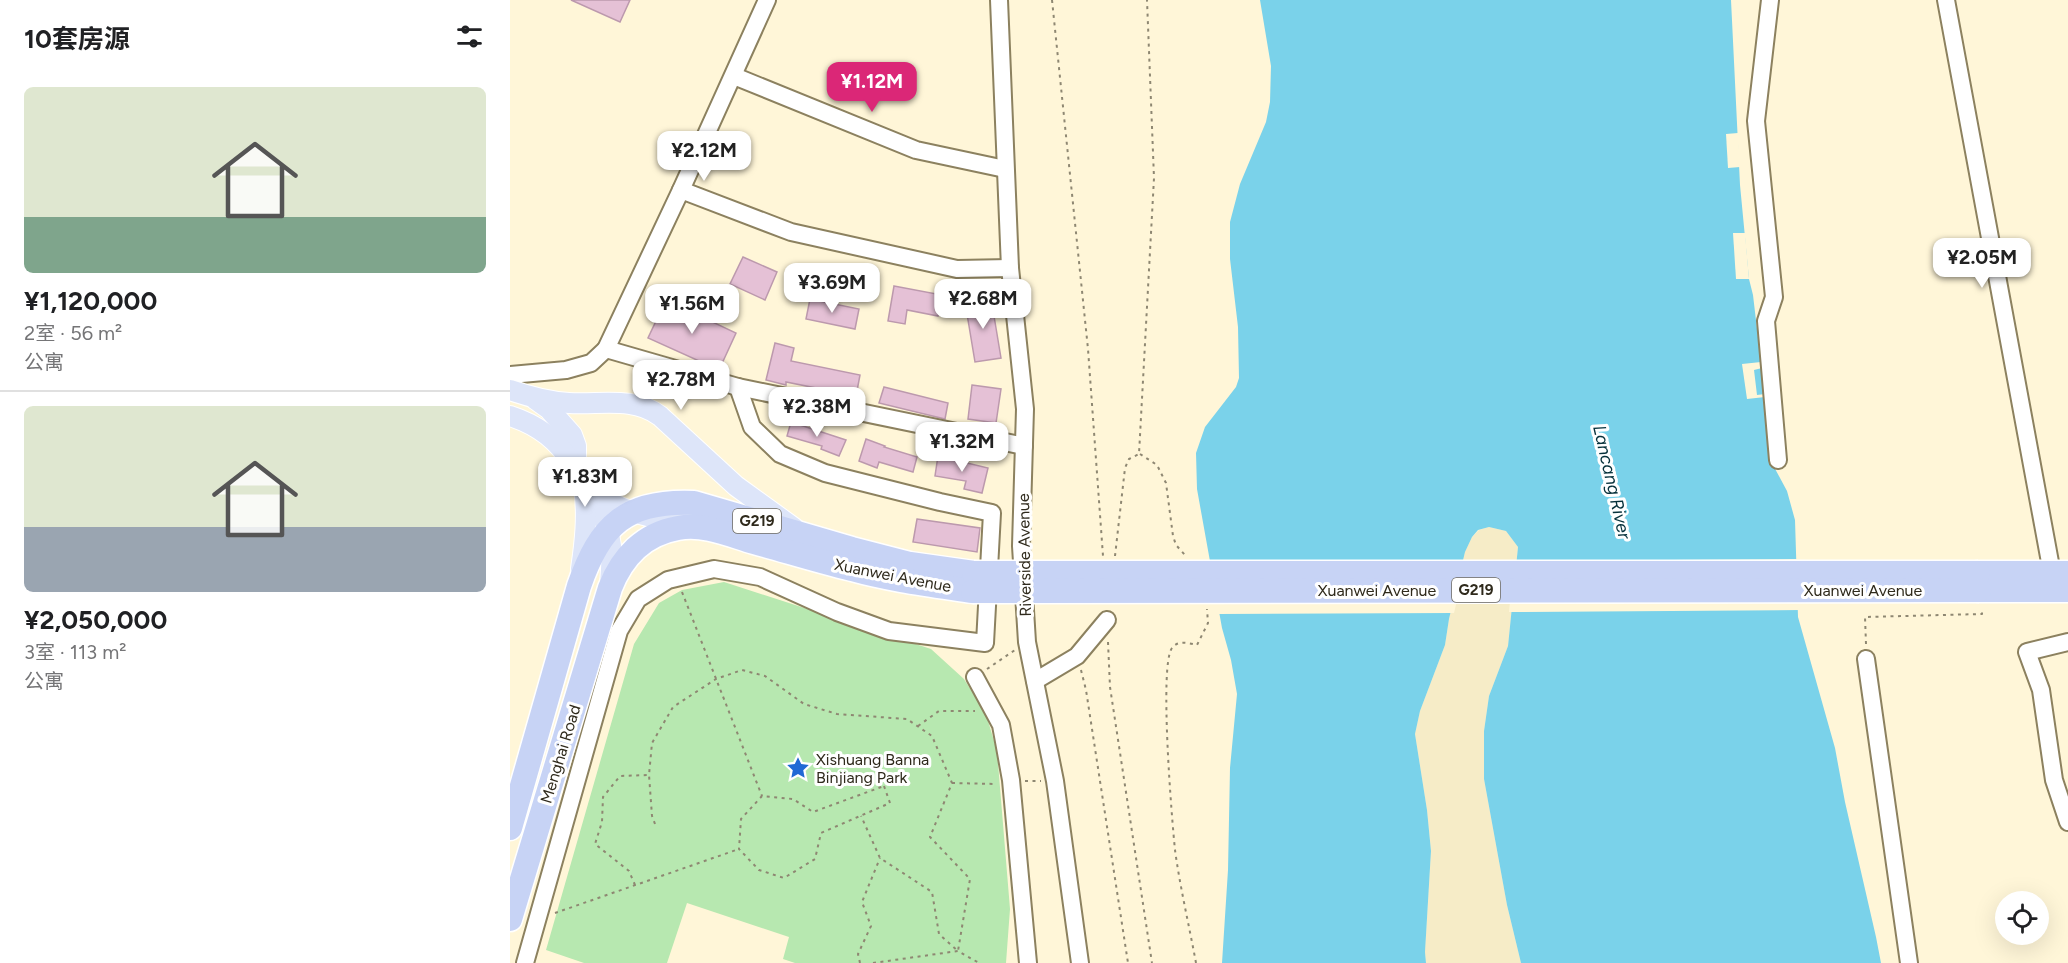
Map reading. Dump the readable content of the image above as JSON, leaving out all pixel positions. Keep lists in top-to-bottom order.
{
  "streets": {
    "highway": ["G219", "Xuanwei Avenue", "Menghai Road"],
    "street": ["Riverside Avenue"]
  },
  "crossings": [
    ["Xuanwei Avenue", "Menghai Road"]
  ],
  "water": ["Lancang River"],
  "places": {
    "place": ["Xishuang Banna Binjiang Park"]
  },
  "page": {
    "heading": "10套房源",
    "price": [
      "¥1.12M",
      "¥2.12M",
      "¥2.05M",
      "¥3.69M",
      "¥2.68M",
      "¥1.56M",
      "¥2.78M",
      "¥2.38M",
      "¥1.32M",
      "¥1.83M"
    ],
    "list": [
      {
        "name": "¥1,120,000",
        "note": "2室 · 56 m² · 公寓"
      },
      {
        "name": "¥2,050,000",
        "note": "3室 · 113 m² · 公寓"
      }
    ]
  }
}
